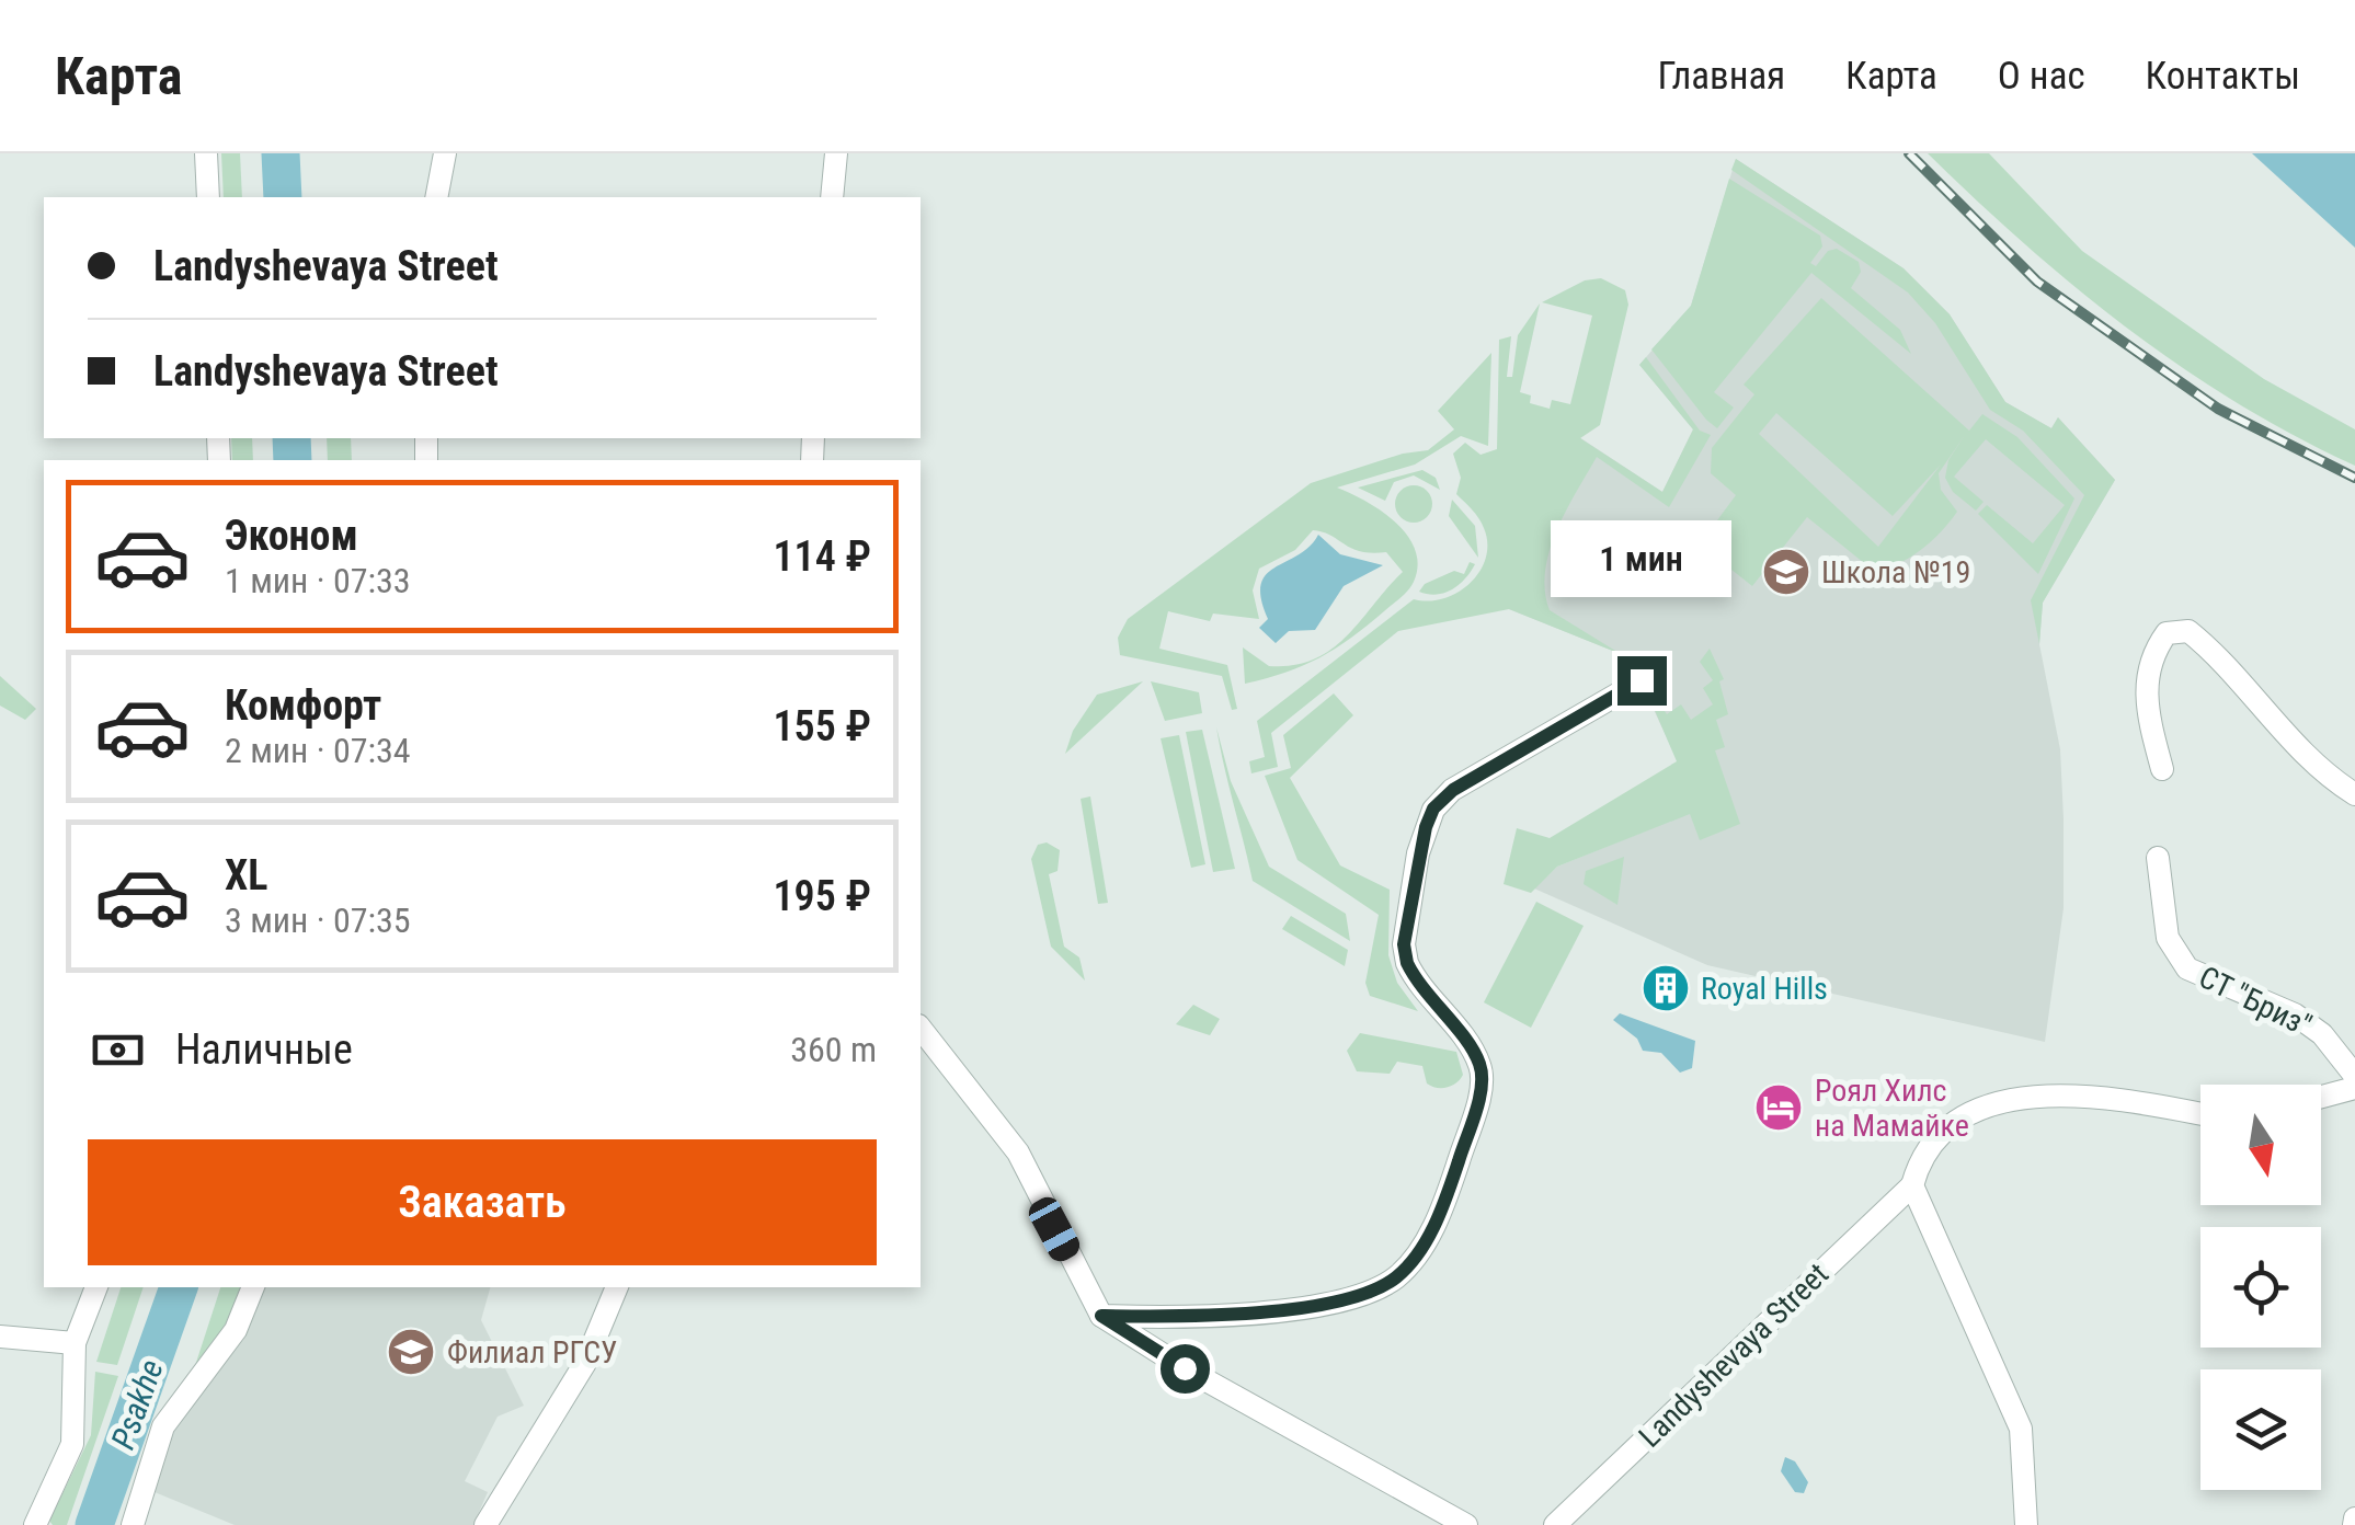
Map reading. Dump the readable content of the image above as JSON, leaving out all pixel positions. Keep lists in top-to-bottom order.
{
  "streets": {
    "street": ["СТ \"Бриз\"", "Landyshevaya Street"]
  },
  "water": ["Psakhe"],
  "places": {
    "school or university": ["Школа №19", "Филиал РГСУ"],
    "building": ["Royal Hills"],
    "hotel": ["Роял Хилс на Мамайке"]
  },
  "north": "bottom",
  "page": {
    "header": "Карта",
    "nav": [
      "Главная",
      "Карта",
      "О нас",
      "Контакты"
    ],
    "banner": ["Landyshevaya Street", "Landyshevaya Street"],
    "list": [
      {
        "name": "Эконом",
        "note": "1 мин · 07:33",
        "value": "114 ₽"
      },
      {
        "name": "Комфорт",
        "note": "2 мин · 07:34",
        "value": "155 ₽"
      },
      {
        "name": "XL",
        "note": "3 мин · 07:35",
        "value": "195 ₽"
      }
    ],
    "bubble": "1 мин",
    "pay": ["Наличные", "360 m"],
    "buttons": "Заказать"
  }
}
